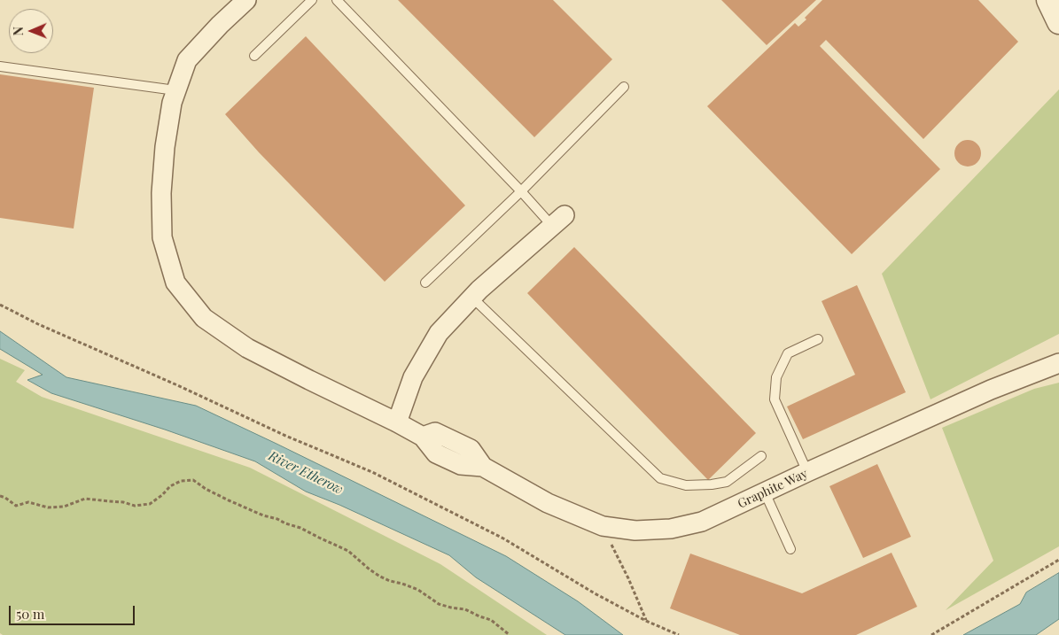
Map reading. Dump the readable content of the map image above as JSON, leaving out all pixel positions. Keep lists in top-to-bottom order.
{
  "streets": {
    "street": ["Graphite Way"]
  },
  "water": ["River Etherow"],
  "scale_bar": "50 m",
  "north": "left"
}
